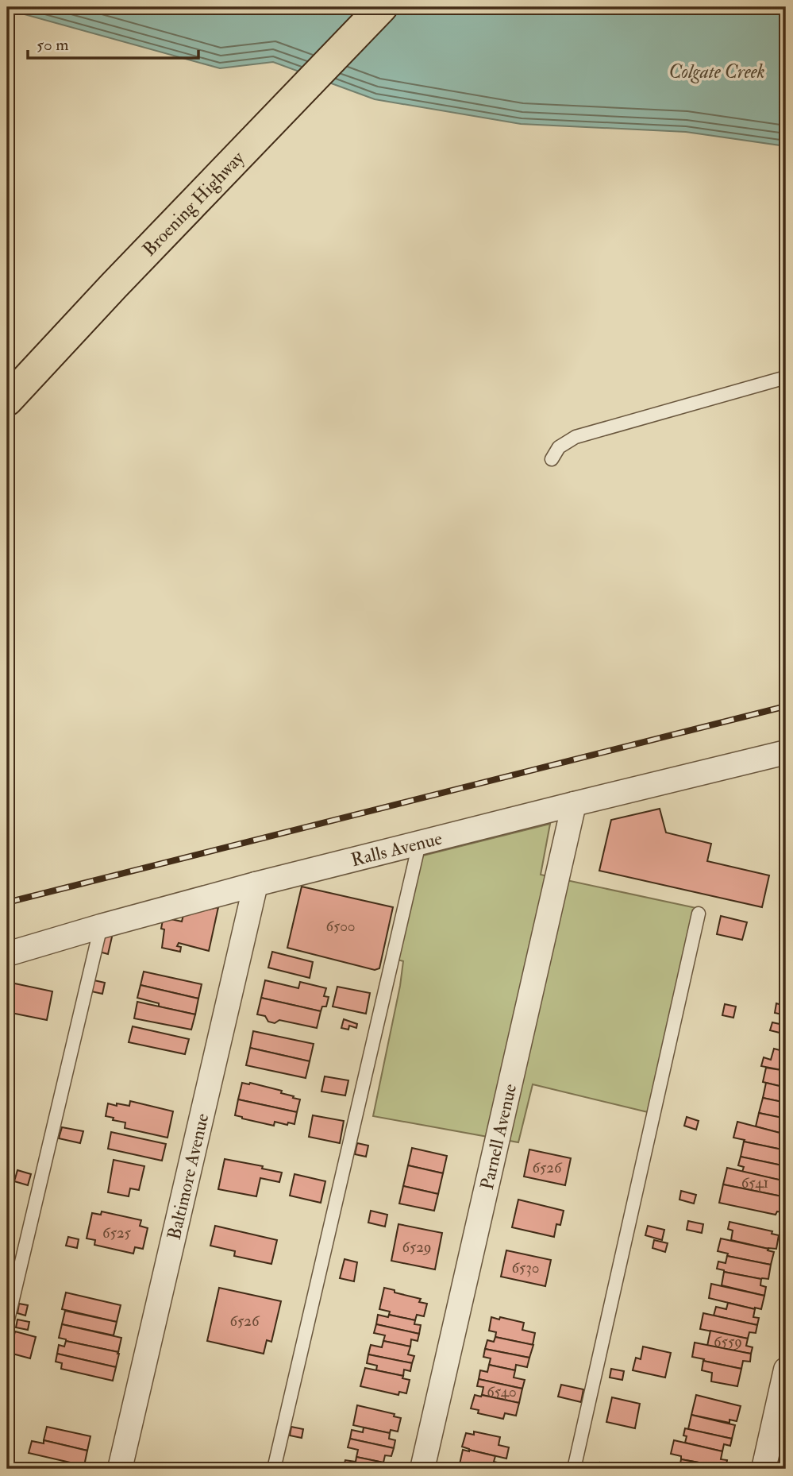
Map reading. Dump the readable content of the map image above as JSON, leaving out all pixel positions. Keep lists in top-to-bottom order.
{
  "streets": {
    "main road": ["Broening Highway"],
    "street": ["Ralls Avenue", "Parnell Avenue", "Baltimore Avenue"]
  },
  "crossings": [
    ["Ralls Avenue", "Parnell Avenue"],
    ["Ralls Avenue", "Baltimore Avenue"]
  ],
  "water": ["Colgate Creek"],
  "house_numbers": [
    "6500",
    "6526",
    "6541",
    "6525",
    "6529",
    "6530",
    "6526",
    "6559",
    "6540"
  ],
  "scale_bar": "50 m"
}
